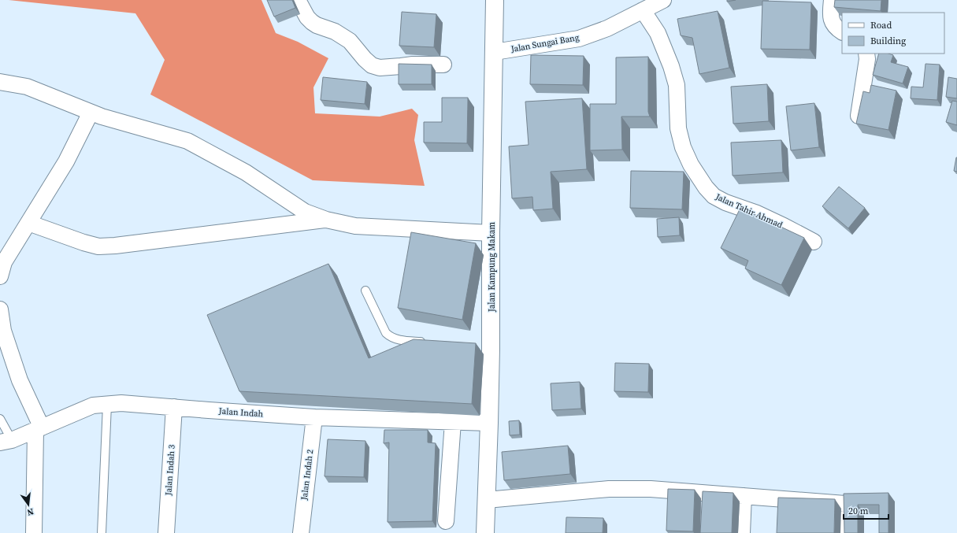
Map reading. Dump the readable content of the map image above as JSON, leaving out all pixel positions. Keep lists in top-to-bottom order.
{
  "streets": {
    "street": [
      "Jalan Sungai Bang",
      "Jalan Tahir Ahmad",
      "Jalan Kampung Makam",
      "Jalan Indah",
      "Jalan Indah 3",
      "Jalan Indah 2"
    ]
  },
  "crossings": [
    ["Jalan Sungai Bang", "Jalan Tahir Ahmad"],
    ["Jalan Sungai Bang", "Jalan Kampung Makam"],
    ["Jalan Kampung Makam", "Jalan Indah"],
    ["Jalan Indah", "Jalan Indah 3"],
    ["Jalan Indah", "Jalan Indah 2"]
  ],
  "legend": ["Road", "Building"],
  "scale_bar": "20 m",
  "north": "bottom"
}
